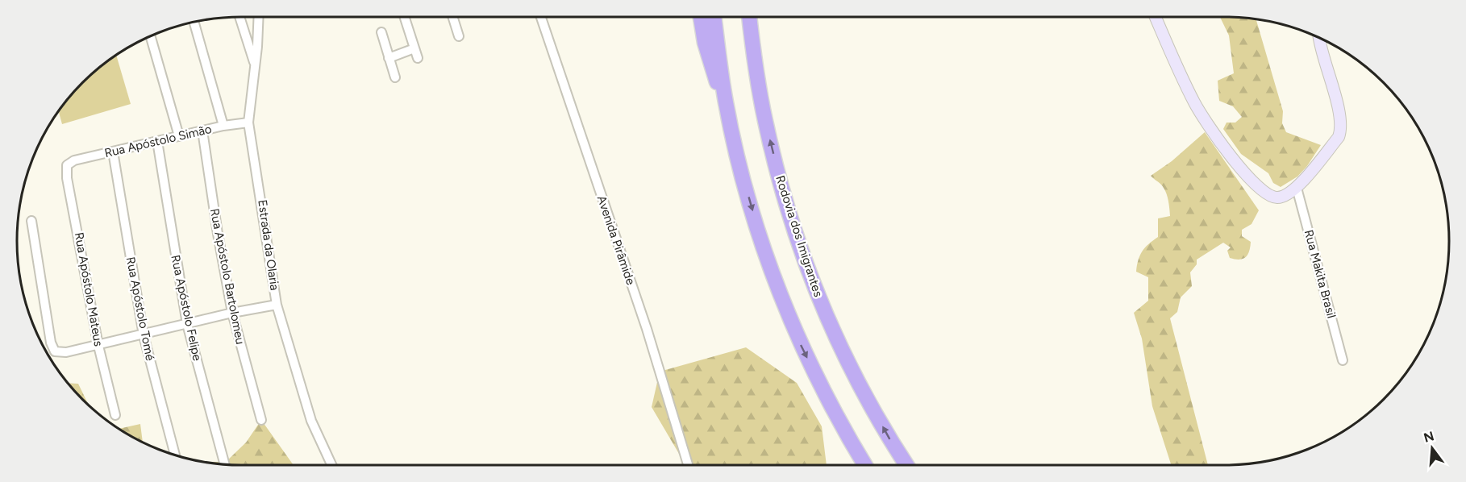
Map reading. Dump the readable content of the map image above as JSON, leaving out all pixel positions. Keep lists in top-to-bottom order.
{
  "streets": {
    "highway": ["Rodovia dos Imigrantes"],
    "street": [
      "Rua Apóstolo Simão",
      "Avenida Pirâmide",
      "Estrada da Olaria",
      "Rua Makita Brasil",
      "Rua Apóstolo Bartolomeu",
      "Rua Apóstolo Mateus",
      "Rua Apóstolo Felipe",
      "Rua Apóstolo Tomé"
    ]
  },
  "crossings": [
    ["Rua Apóstolo Simão", "Estrada da Olaria"],
    ["Rua Apóstolo Simão", "Rua Apóstolo Bartolomeu"],
    ["Rua Apóstolo Simão", "Rua Apóstolo Mateus"],
    ["Rua Apóstolo Simão", "Rua Apóstolo Felipe"],
    ["Rua Apóstolo Simão", "Rua Apóstolo Tomé"]
  ],
  "north": "top"
}
